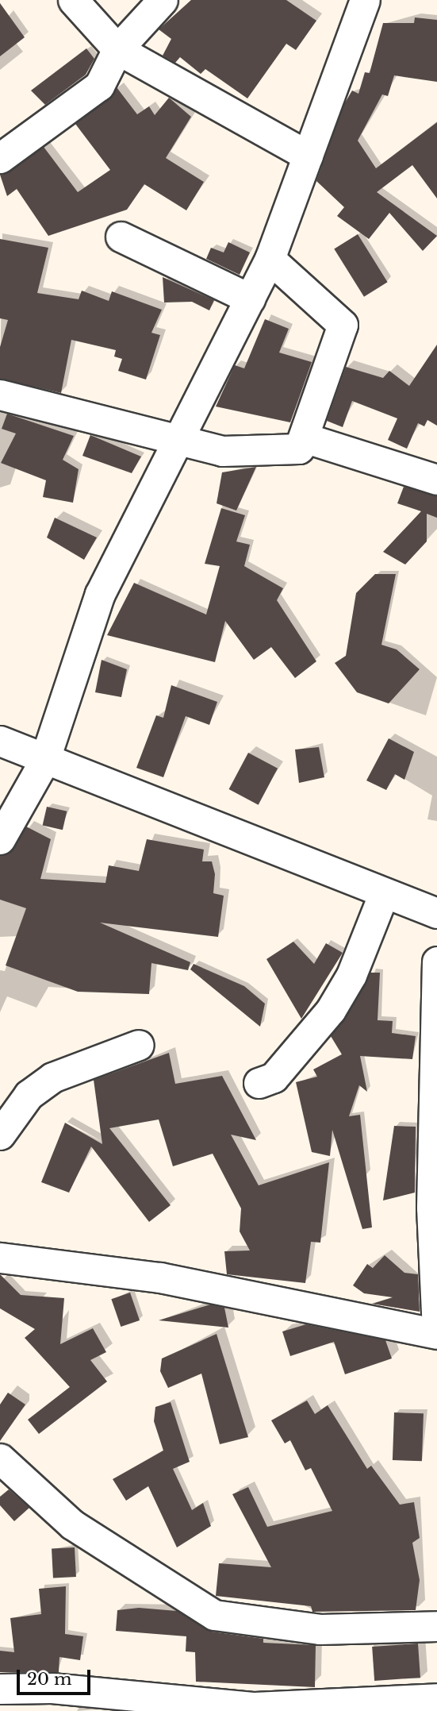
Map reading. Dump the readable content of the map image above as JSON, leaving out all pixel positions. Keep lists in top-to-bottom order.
{
  "scale_bar": "20 m"
}
